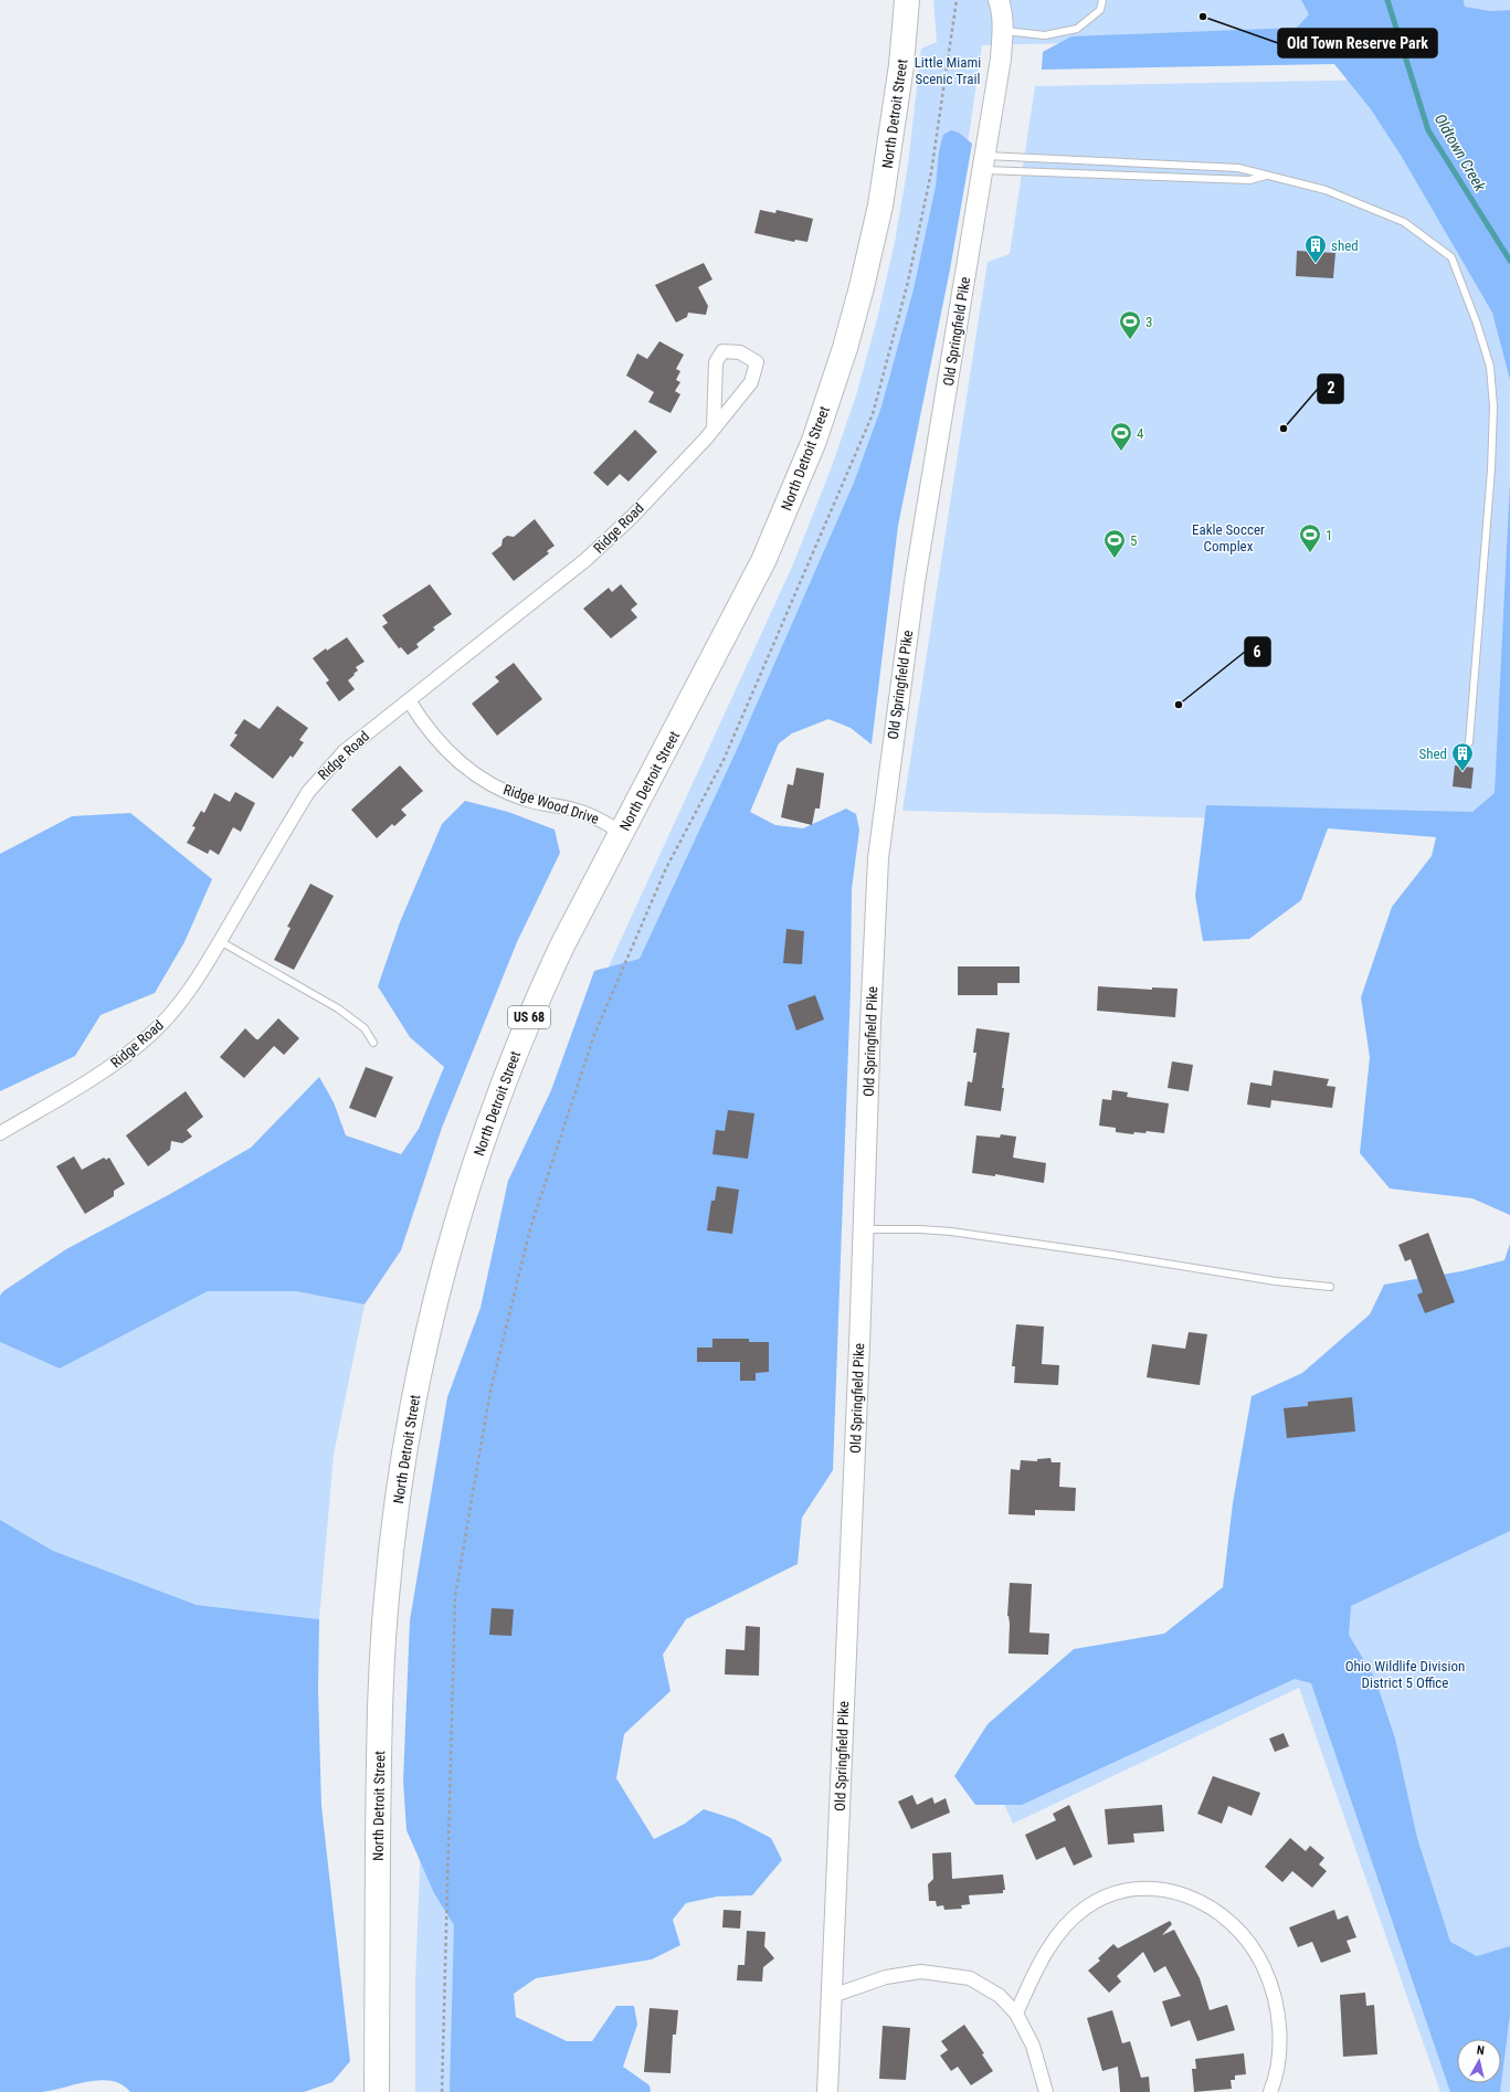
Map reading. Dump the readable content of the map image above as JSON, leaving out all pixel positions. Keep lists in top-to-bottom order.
{
  "streets": {
    "highway": ["North Detroit Street", "US 68"],
    "street": ["Old Springfield Pike", "Ridge Road", "Ridge Wood Drive"]
  },
  "crossings": [
    ["North Detroit Street", "Ridge Wood Drive"],
    ["Ridge Road", "Ridge Wood Drive"]
  ],
  "water": ["Oldtown Creek"],
  "parks": ["Little Miami Scenic Trail", "Eakle Soccer Complex", "Ohio Wildlife Division District 5 Office"],
  "places": {
    "other": ["Old Town Reserve Park", "2", "6"],
    "building": ["shed", "Shed"],
    "sports": [
      "3",
      "4",
      "1",
      "5"
    ]
  },
  "north": "top"
}
